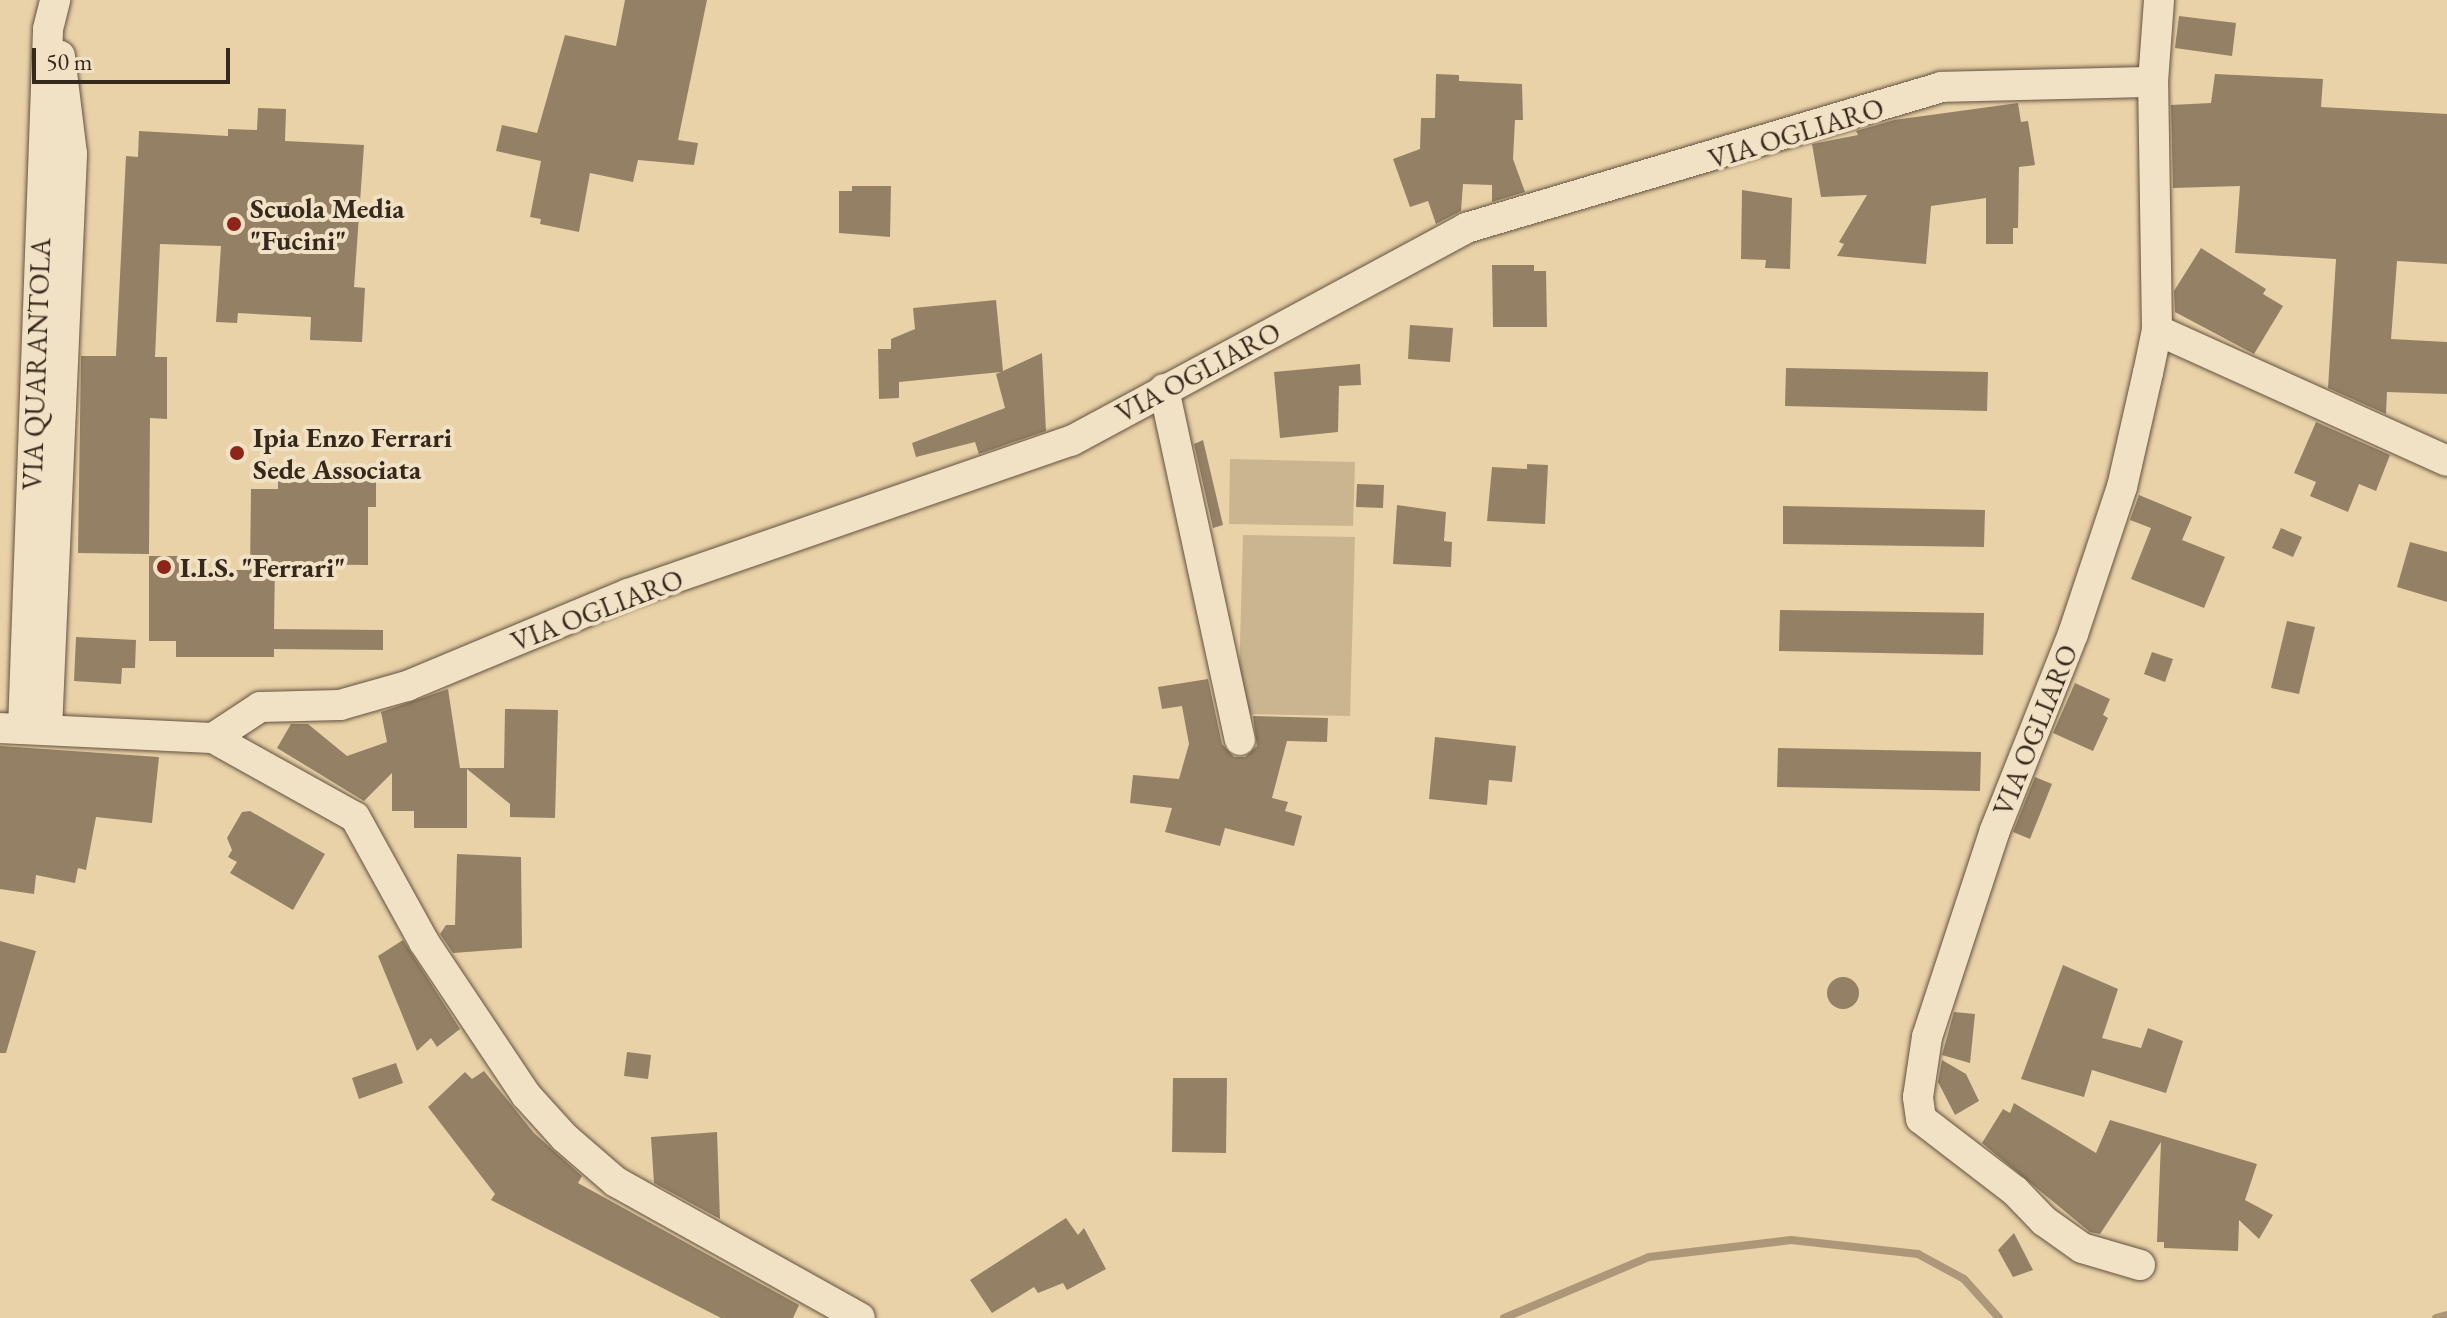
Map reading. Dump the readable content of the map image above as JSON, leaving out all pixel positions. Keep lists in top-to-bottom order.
{
  "streets": {
    "street": ["VIA OGLIARO", "VIA QUARANTOLA"]
  },
  "places": ["Scuola Media \"Fucini\"", "Ipia Enzo Ferrari Sede Associata", "I.I.S. \"Ferrari\""],
  "scale_bar": "50 m"
}
